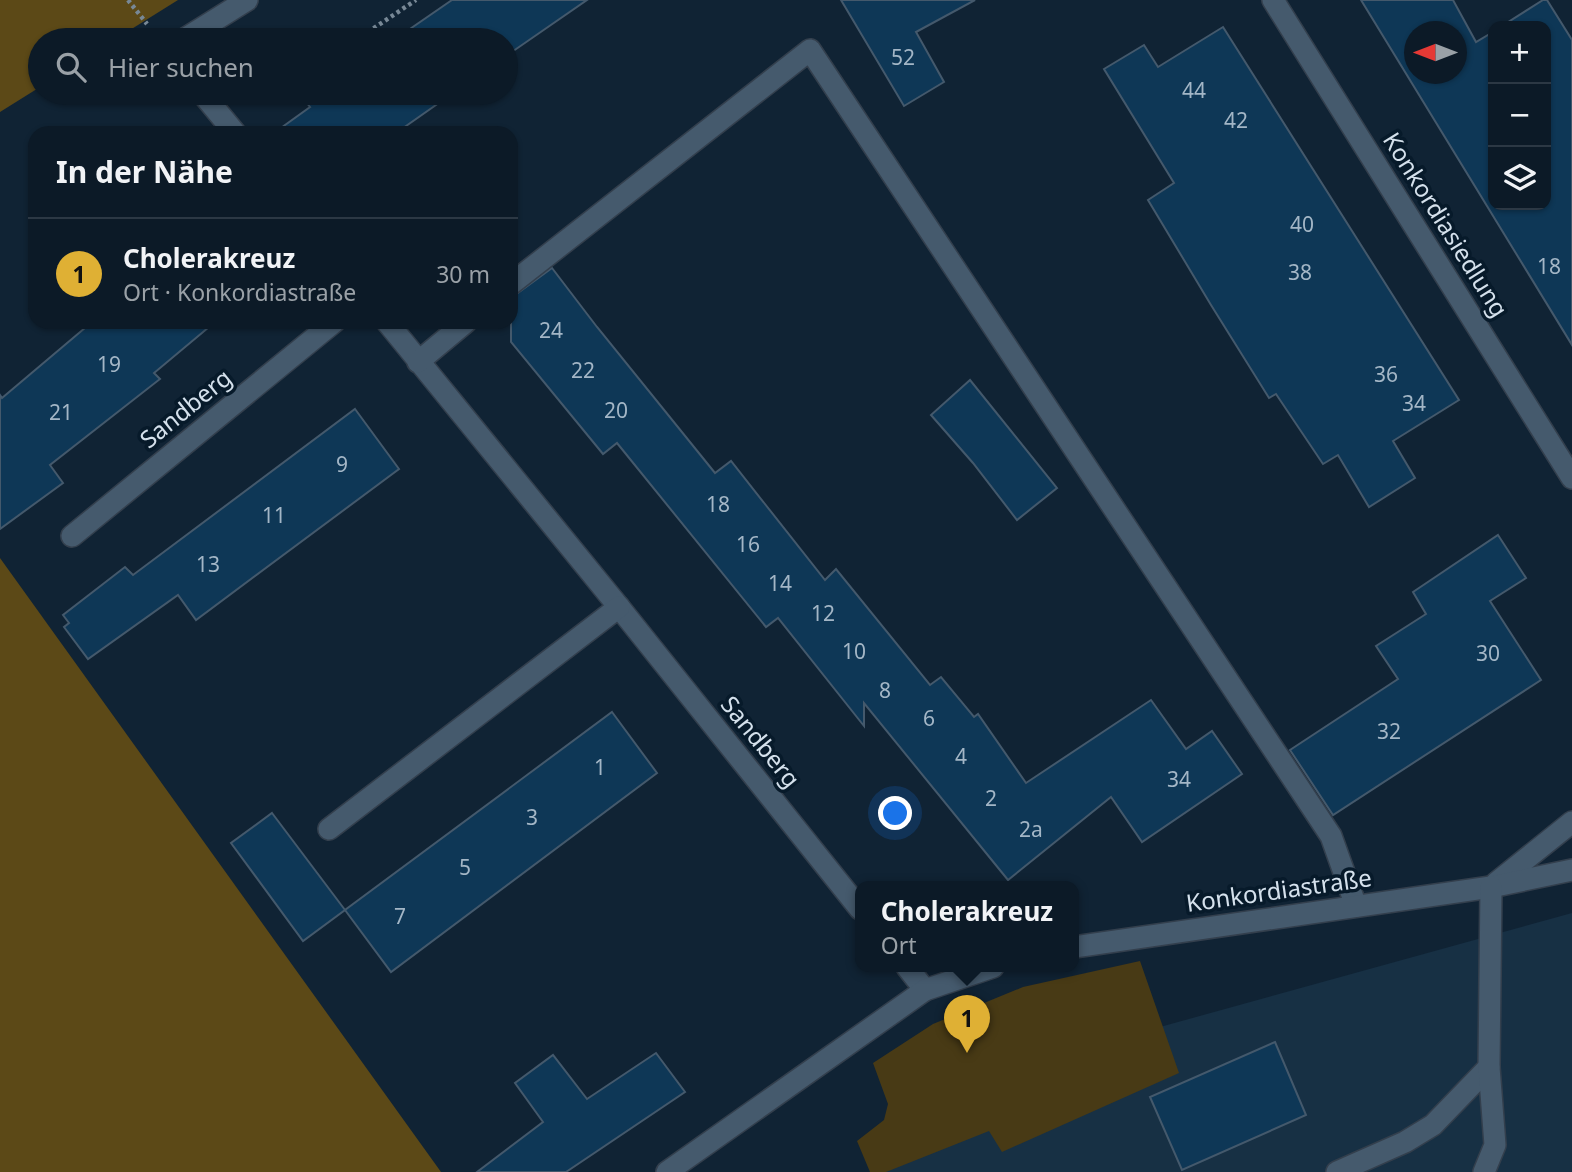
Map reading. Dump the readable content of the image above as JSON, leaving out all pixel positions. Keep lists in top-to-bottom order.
{
  "streets": {
    "street": ["Konkordiasiedlung", "Sandberg", "Konkordiastraße"]
  },
  "house_numbers": [
    "52",
    "44",
    "42",
    "40",
    "18",
    "38",
    "24",
    "19",
    "22",
    "36",
    "34",
    "20",
    "21",
    "9",
    "18",
    "11",
    "16",
    "13",
    "14",
    "12",
    "10",
    "30",
    "8",
    "6",
    "32",
    "4",
    "1",
    "34",
    "2",
    "3",
    "2a",
    "5",
    "7"
  ],
  "north": "left",
  "page": {
    "map_buttons": ["+", "−"],
    "search": "Hier suchen",
    "heading": "In der Nähe",
    "list": [
      {
        "mark": "1",
        "name": "Cholerakreuz",
        "note": "Ort · Konkordiastraße",
        "value": "30 m"
      }
    ],
    "popup": ["Cholerakreuz", "Ort"],
    "pins": "1"
  }
}
